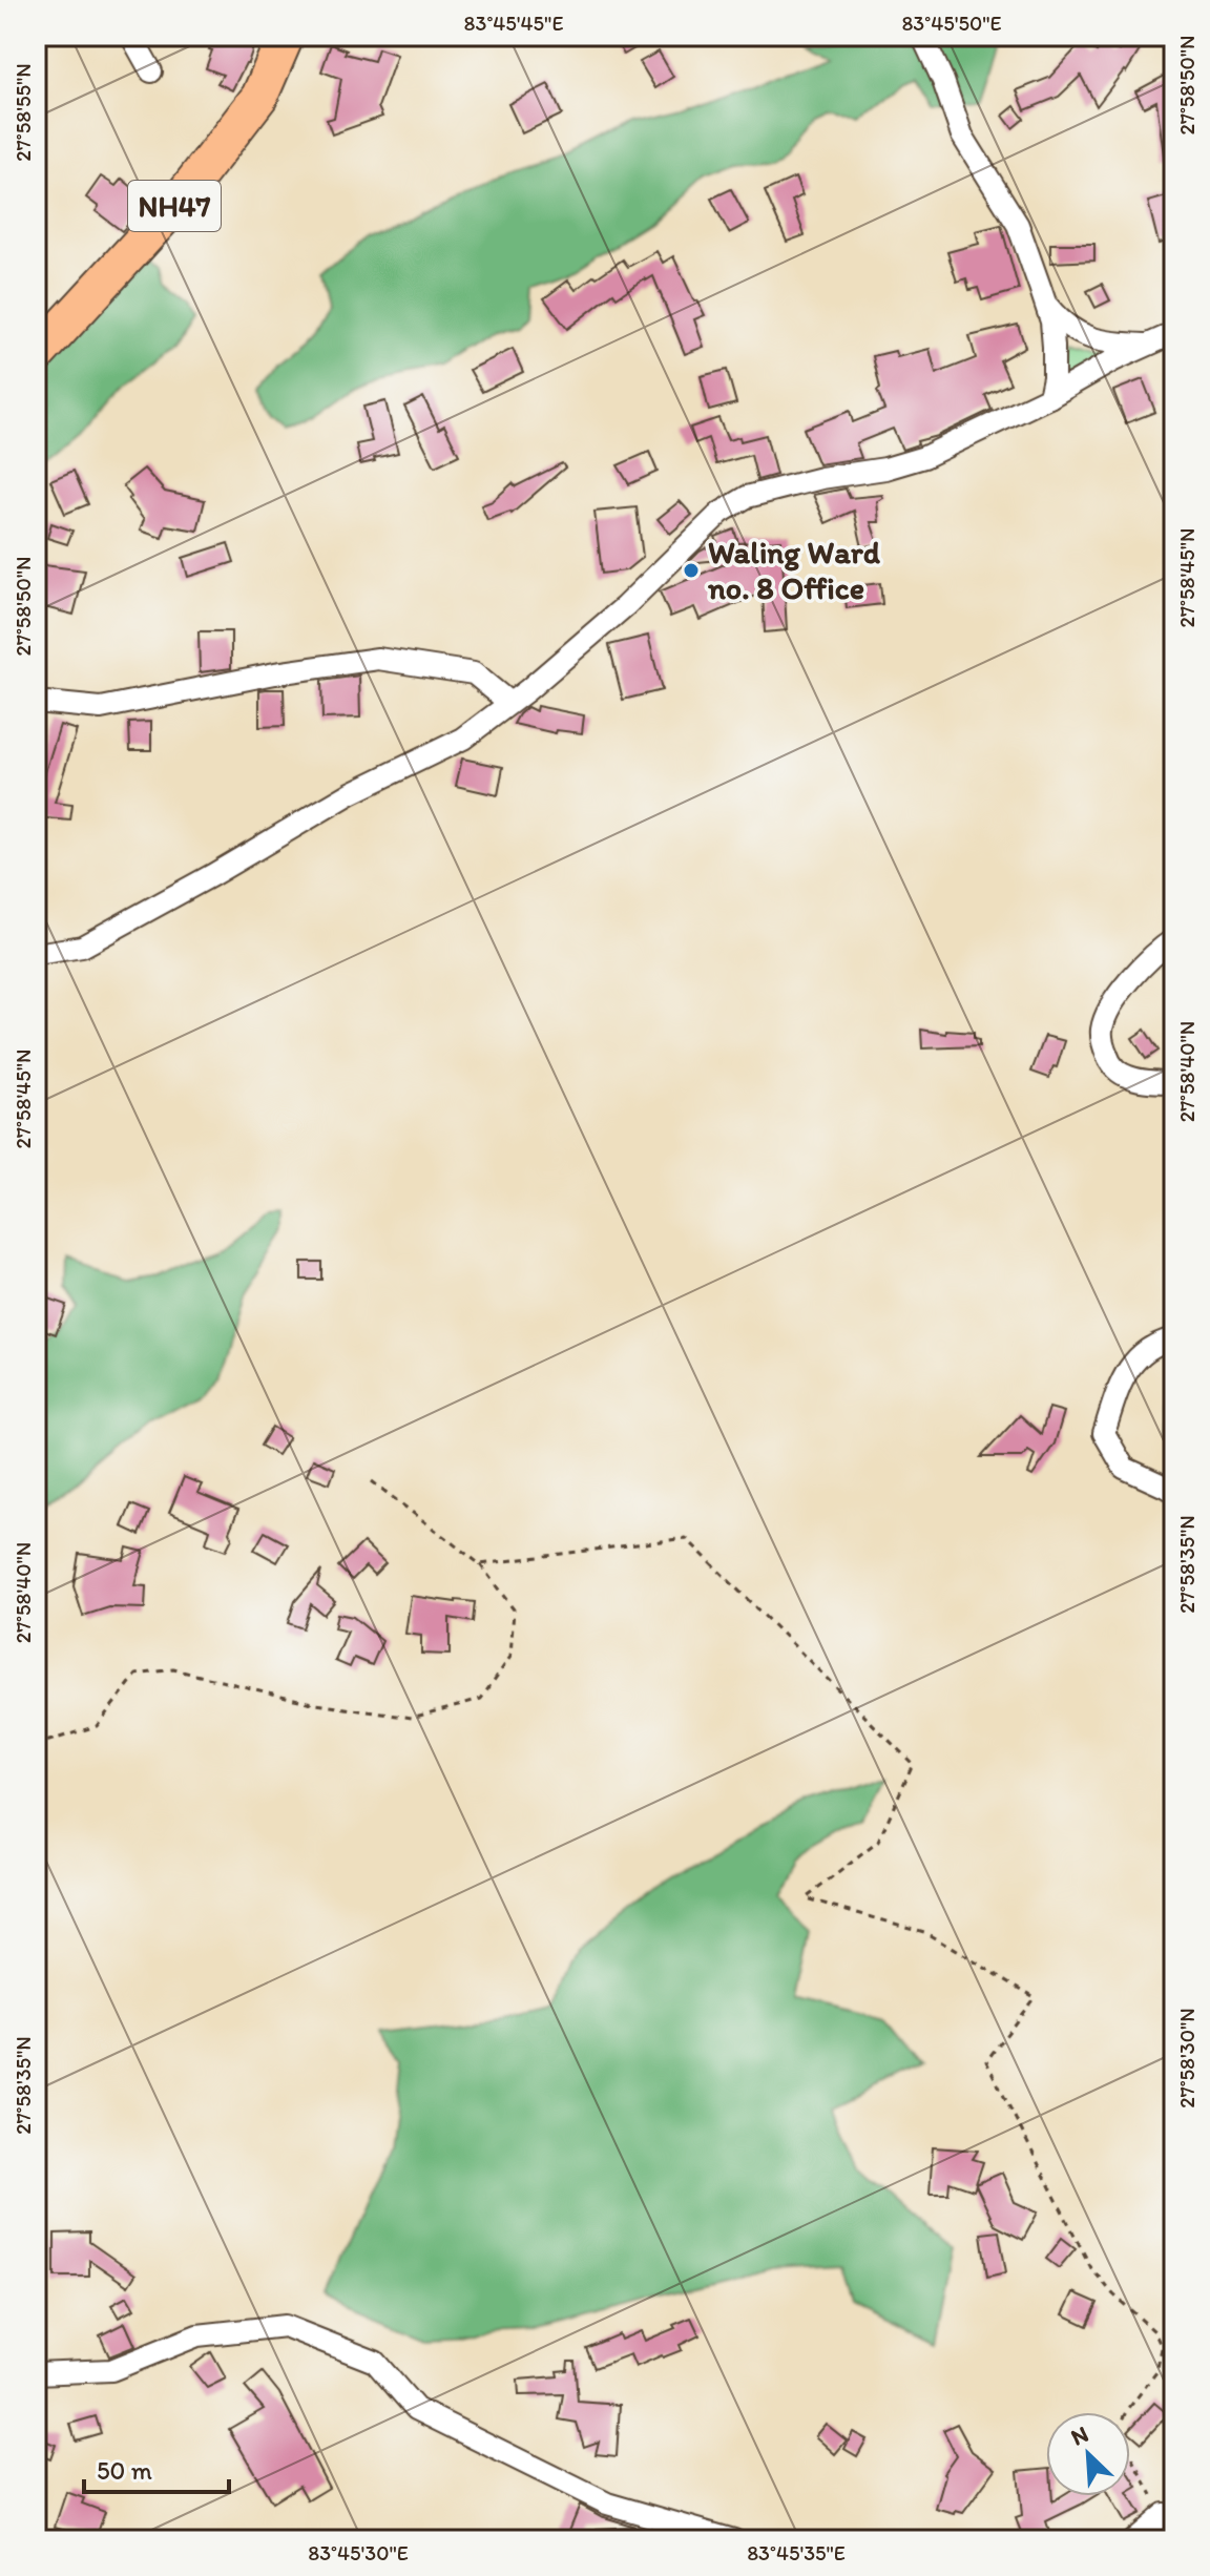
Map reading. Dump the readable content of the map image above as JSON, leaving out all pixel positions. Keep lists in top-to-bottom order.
{
  "streets": {
    "highway": ["NH47"]
  },
  "places": ["Waling Ward no. 8 Office"],
  "scale_bar": "50 m",
  "north": "top left",
  "coordinates": [
    "83°45'45\"E",
    "83°45'50\"E",
    "27°58'50\"N",
    "27°58'55\"N",
    "27°58'45\"N",
    "27°58'40\"N",
    "27°58'35\"N",
    "27°58'30\"N",
    "83°45'30\"E",
    "83°45'35\"E"
  ]
}
